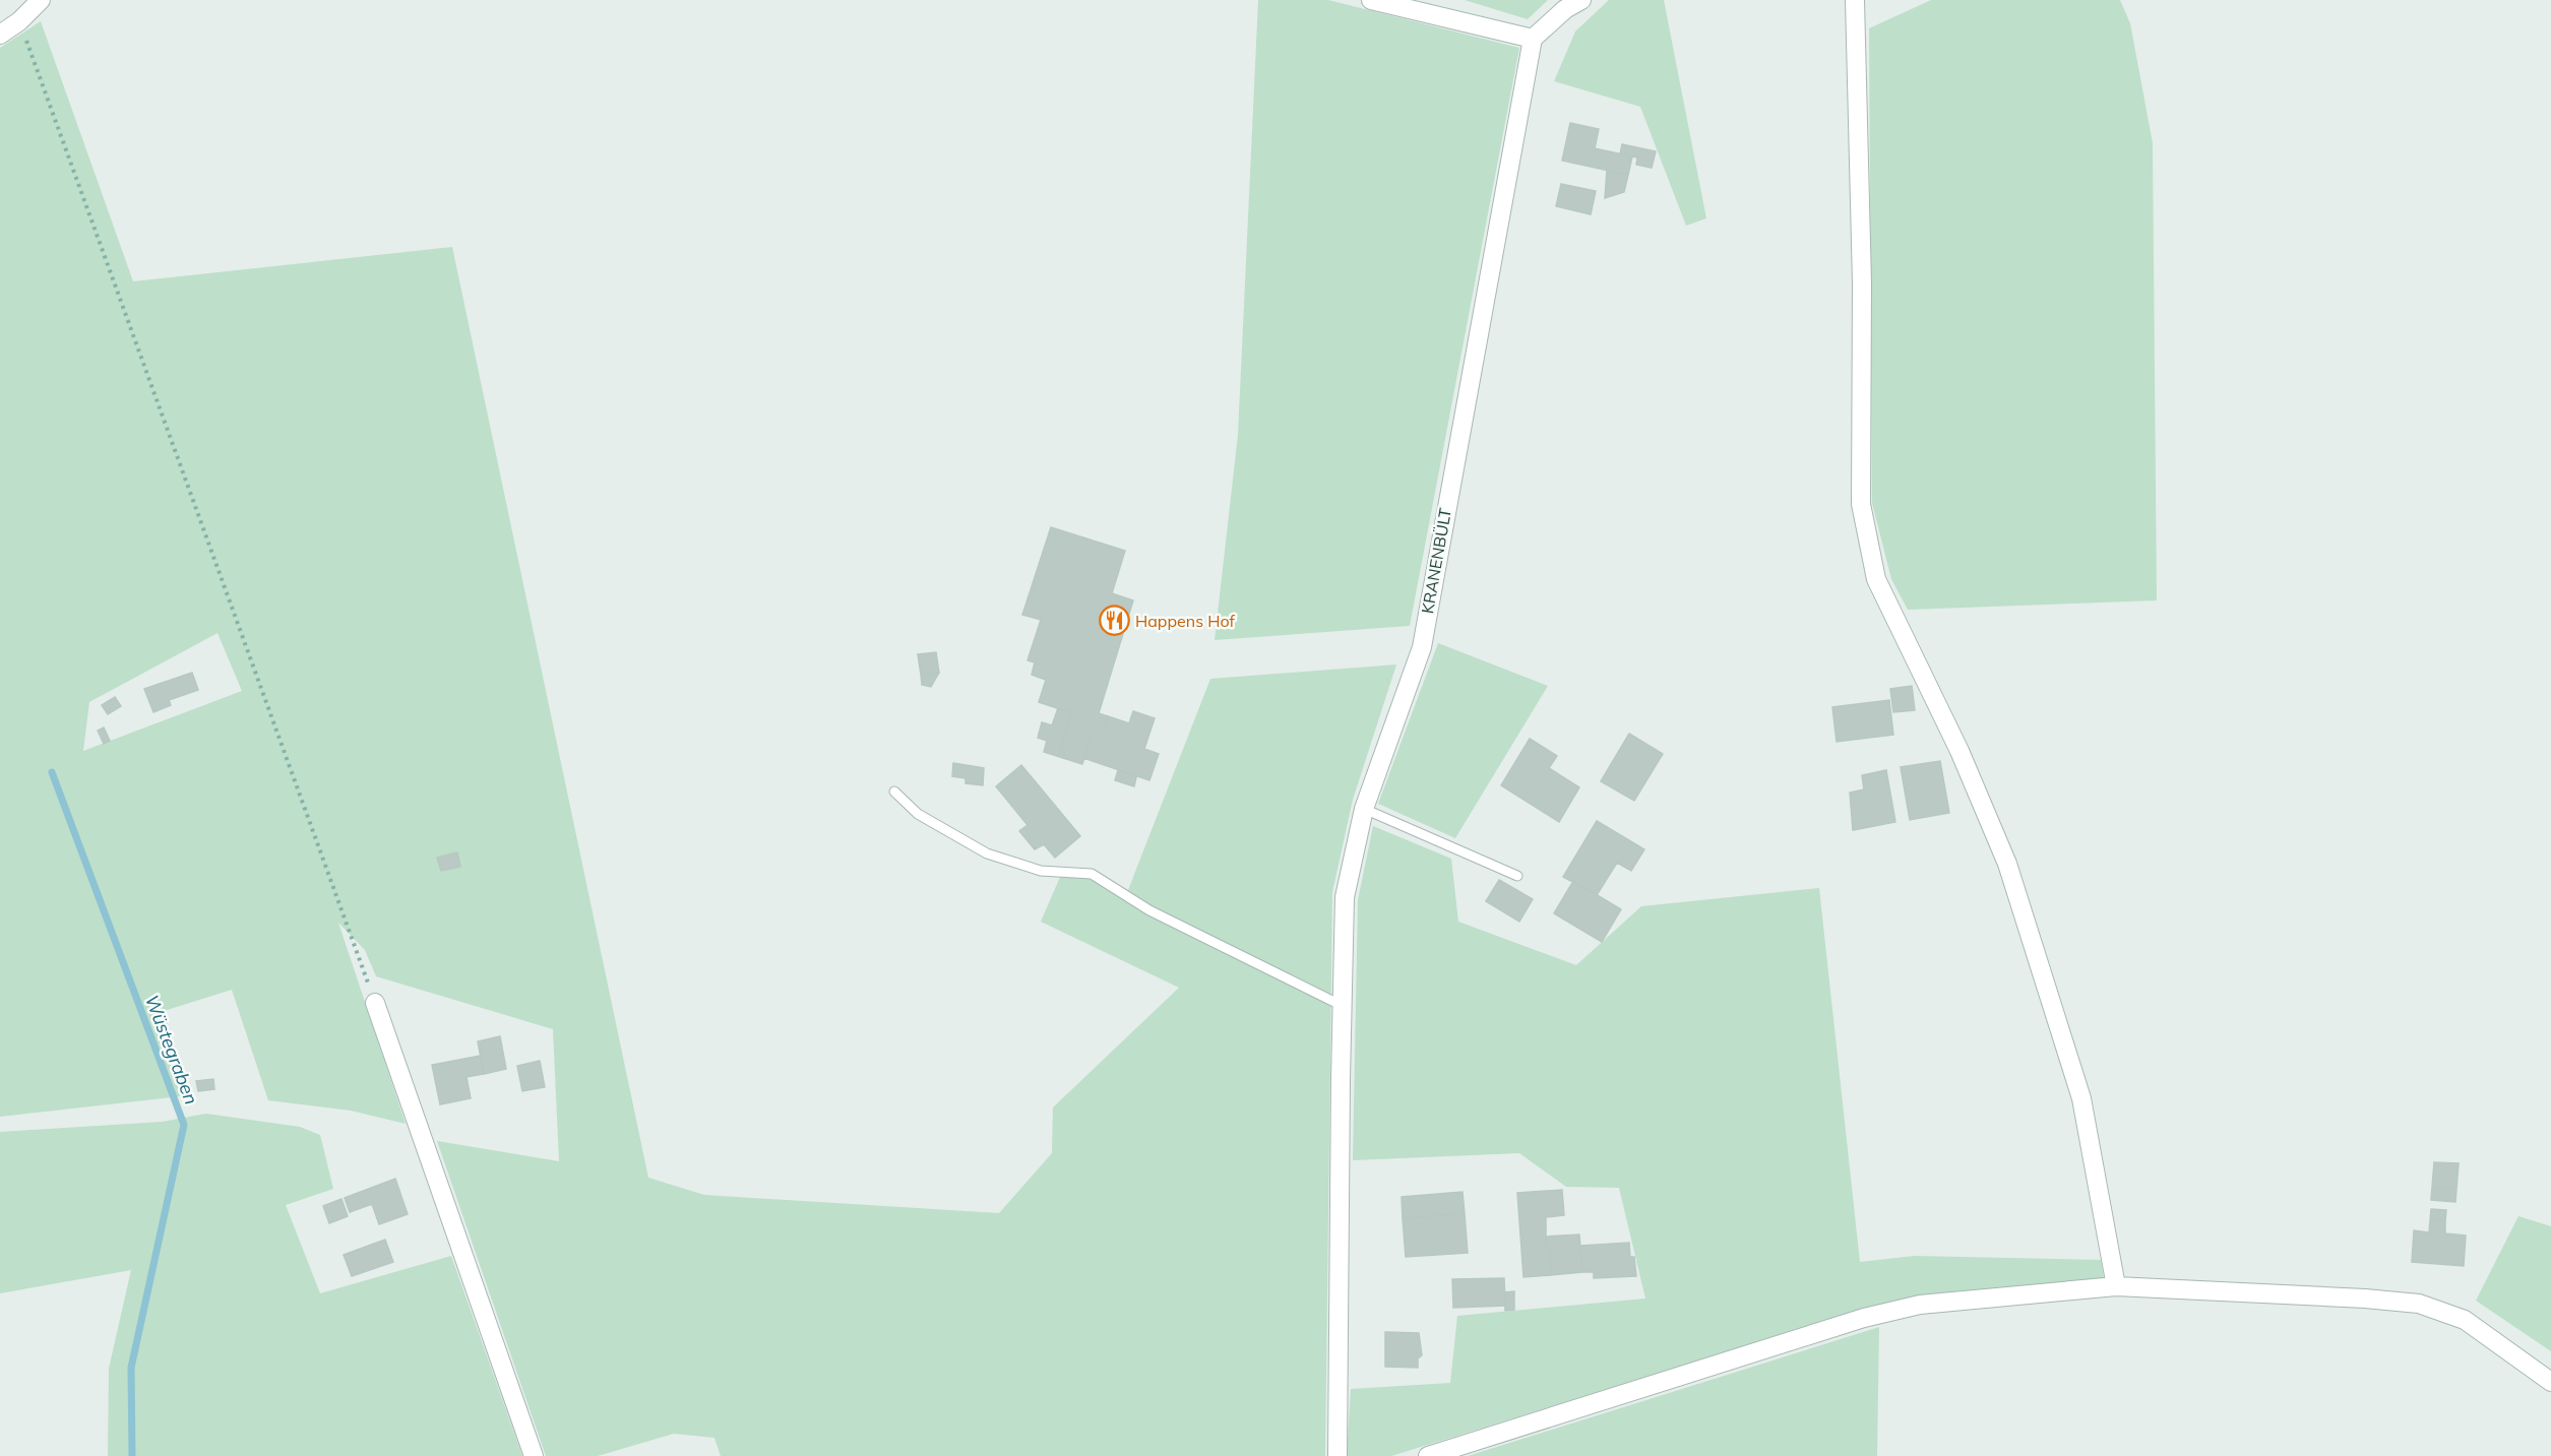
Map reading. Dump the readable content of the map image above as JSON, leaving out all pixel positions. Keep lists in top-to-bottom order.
{
  "streets": {
    "street": ["KRANENBÜLT"]
  },
  "water": ["Wüstegraben"],
  "places": {
    "restaurant": ["Happens Hof"]
  }
}
